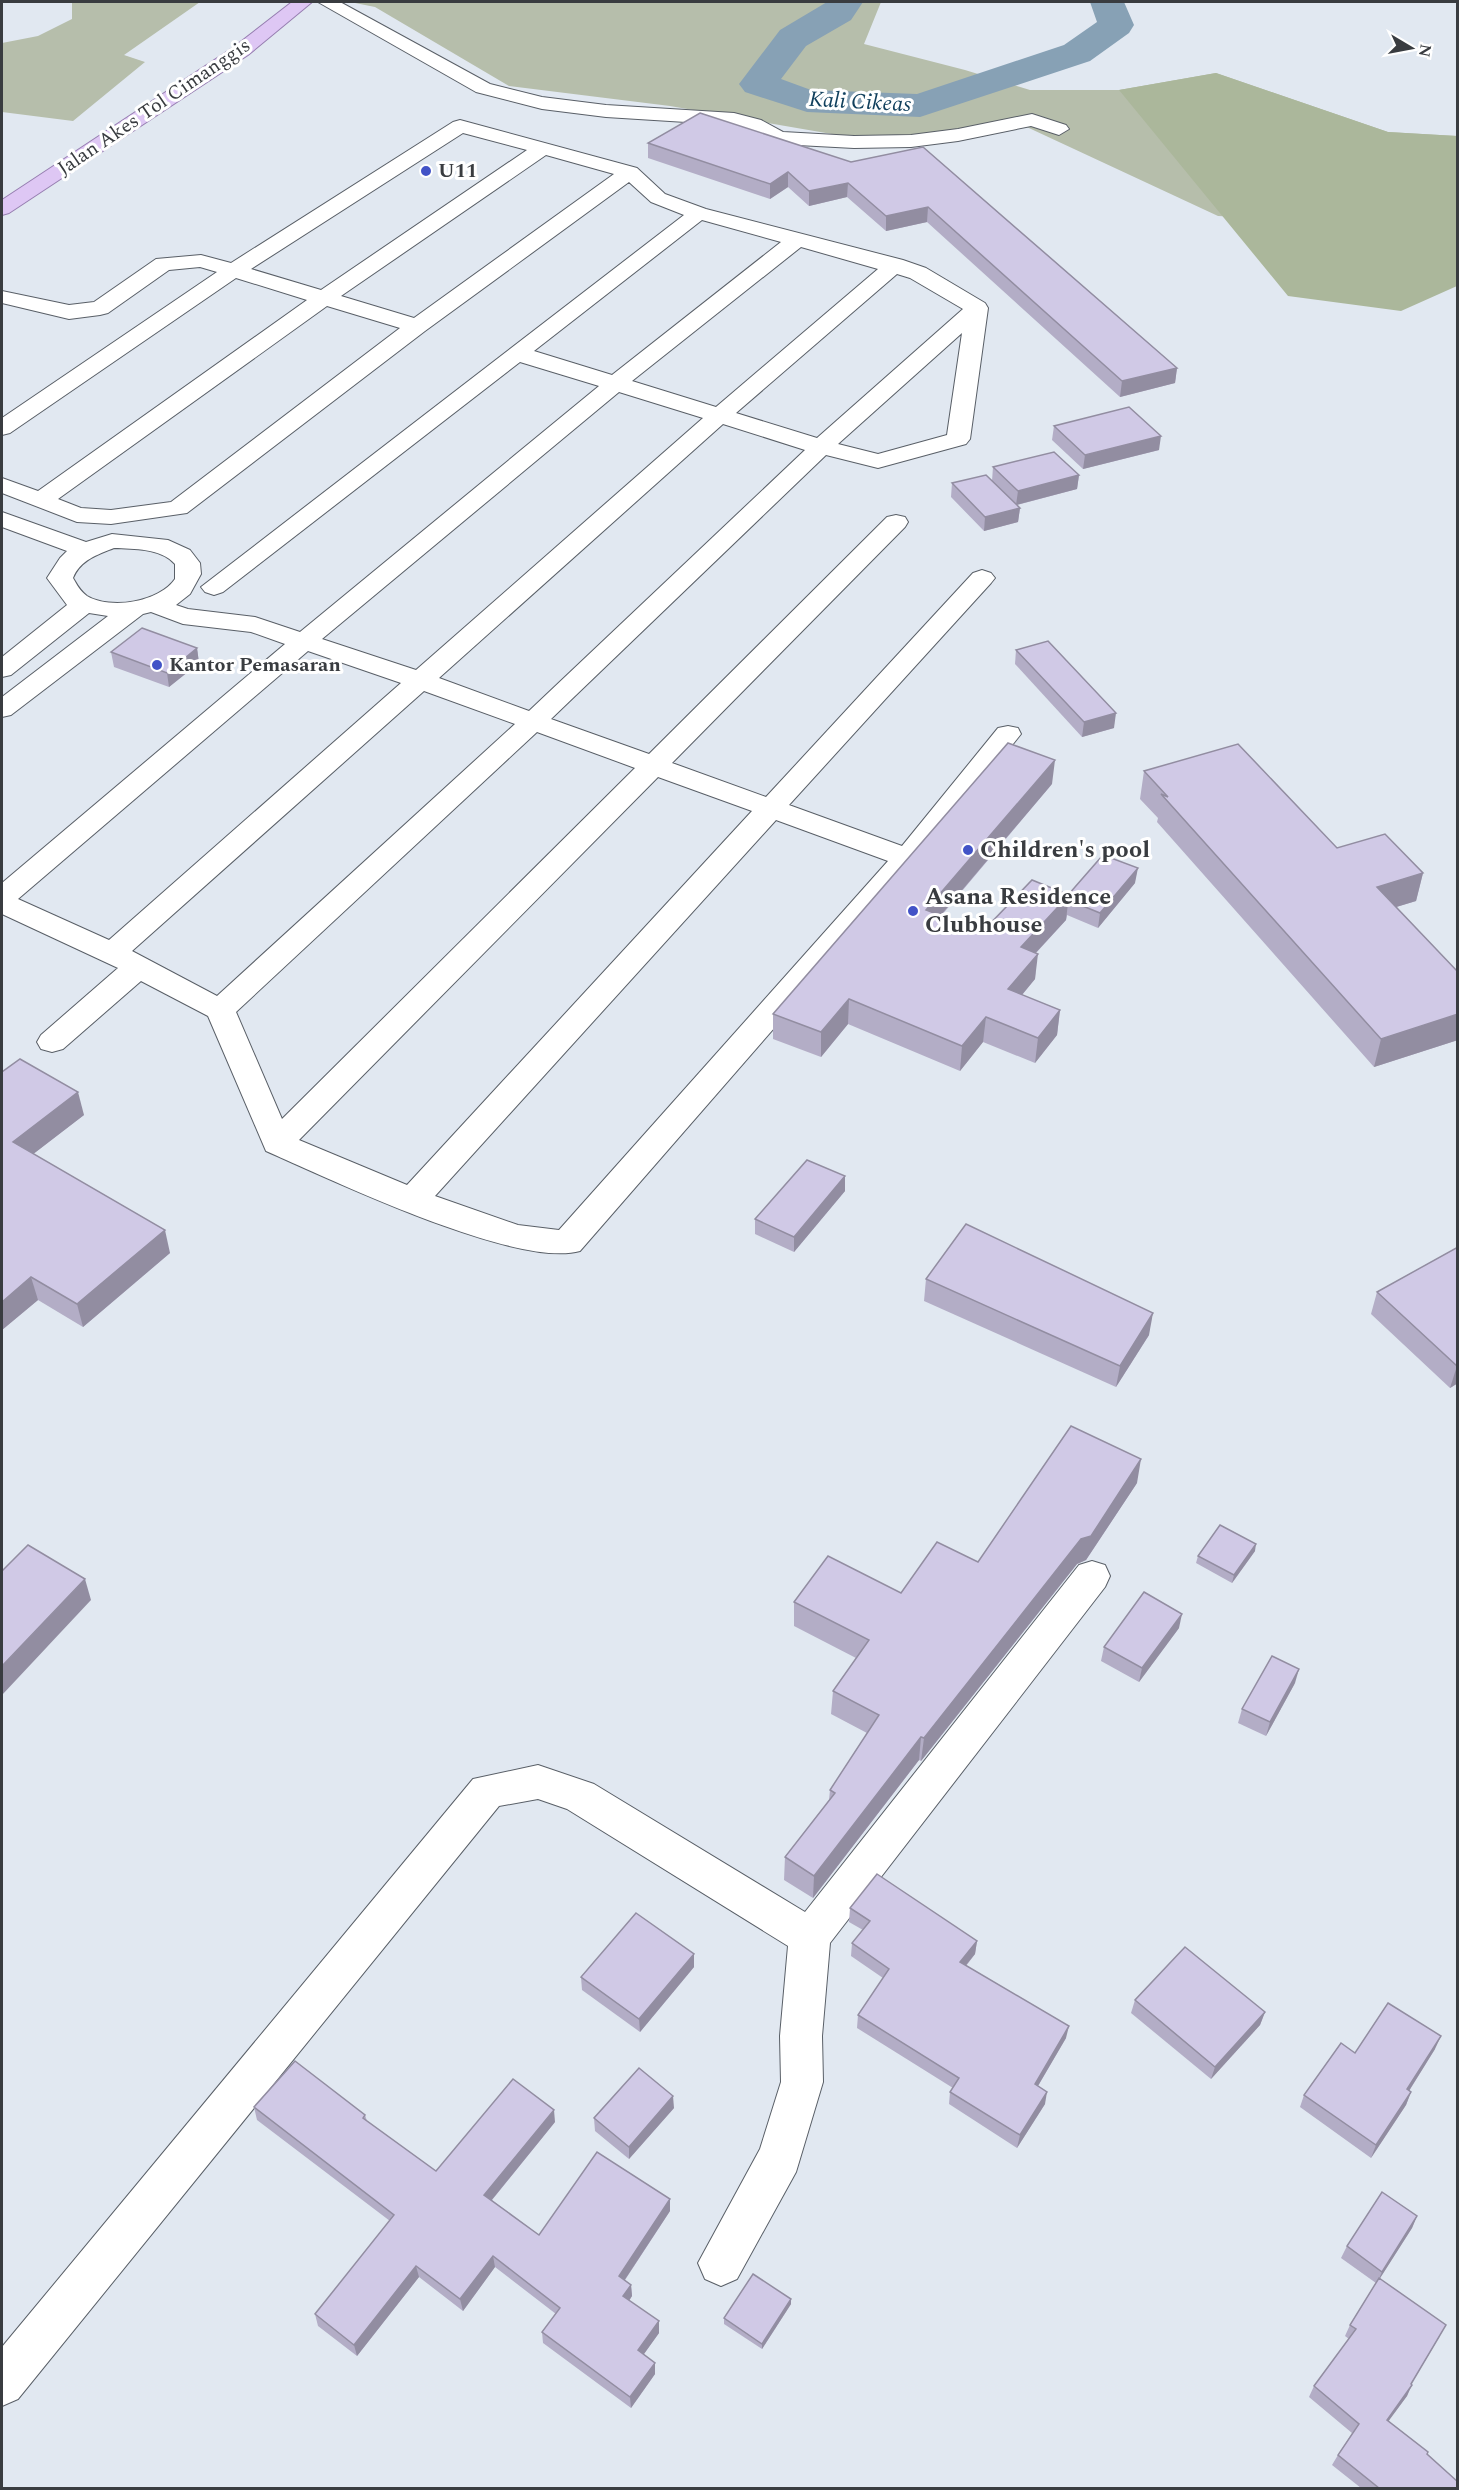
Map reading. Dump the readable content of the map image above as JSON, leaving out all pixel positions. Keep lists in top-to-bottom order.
{
  "streets": {
    "main road": ["Jalan Akes Tol Cimanggis"]
  },
  "water": ["Kali Cikeas"],
  "places": [
    "U11",
    "Kantor Pemasaran",
    "Children's pool",
    "Asana Residence Clubhouse"
  ],
  "north": "right"
}
